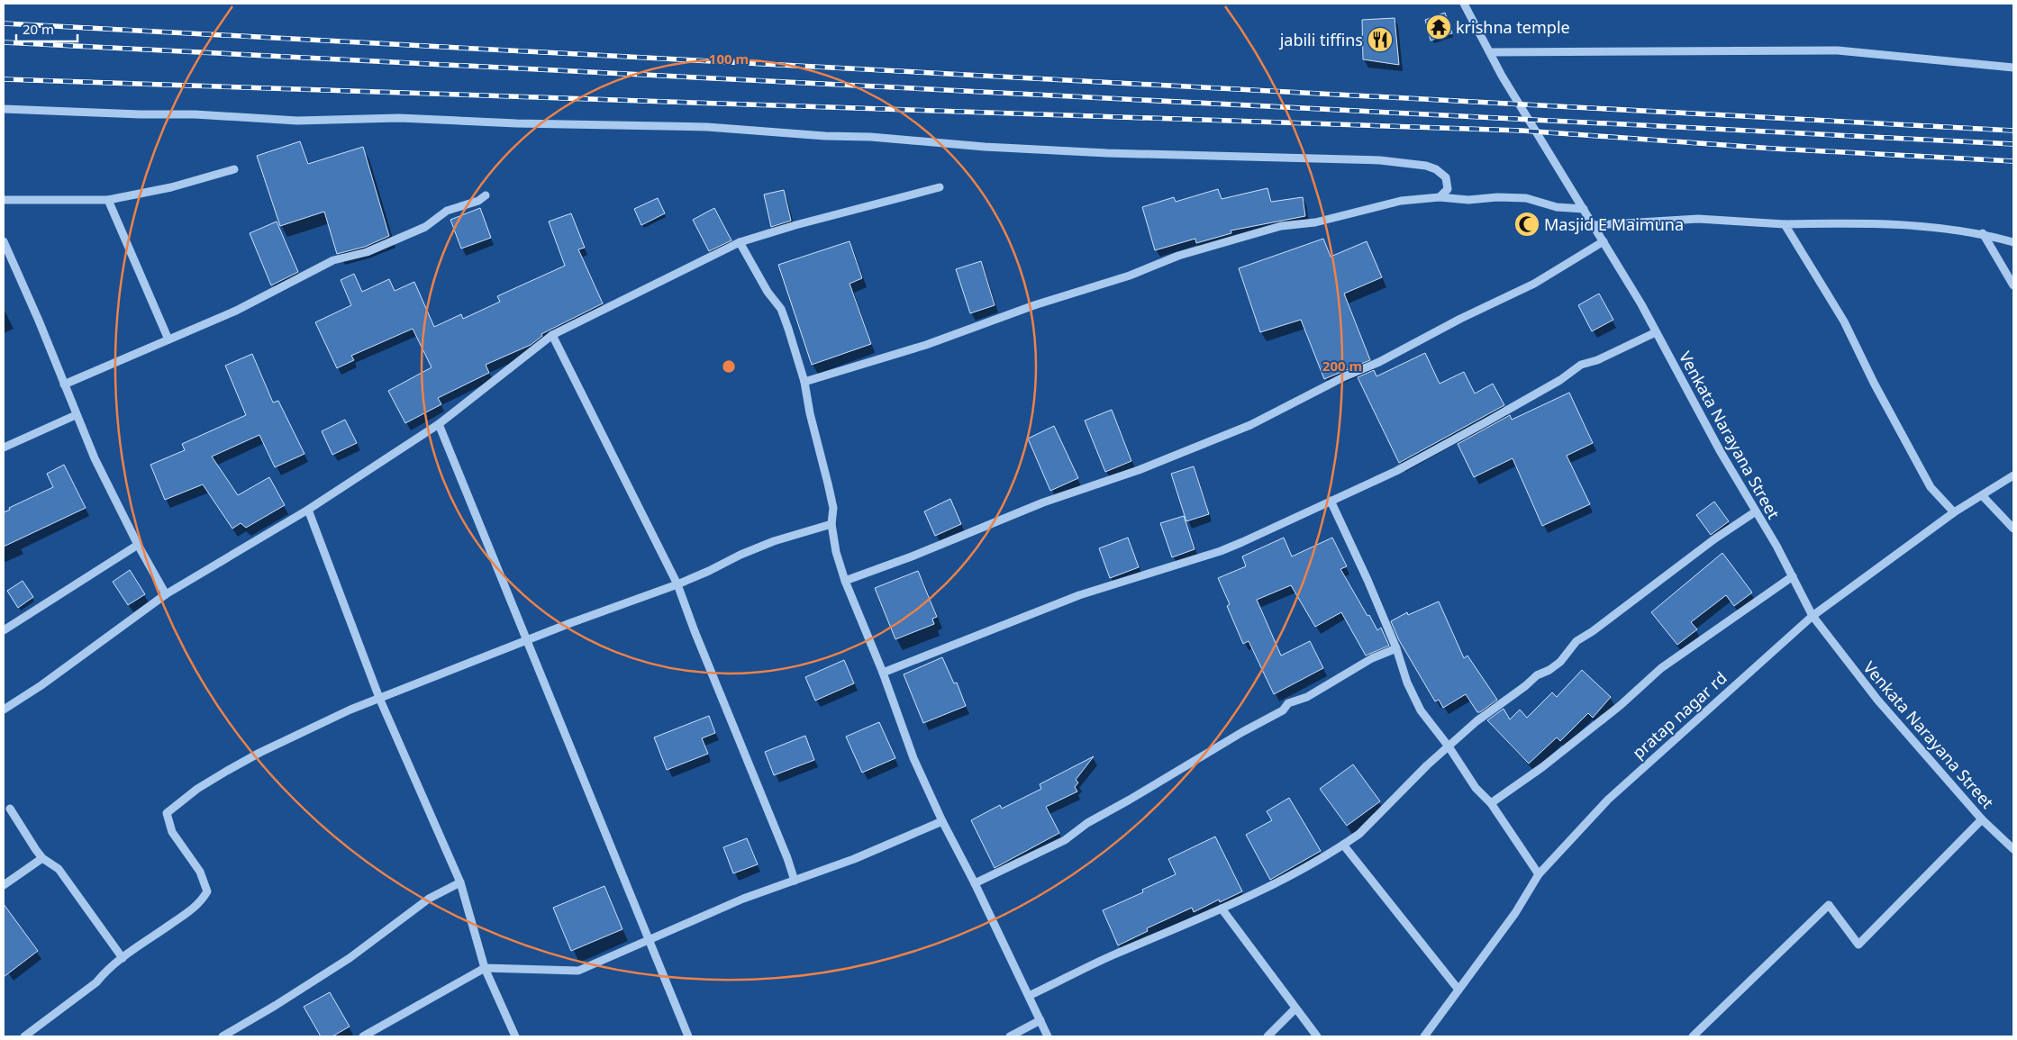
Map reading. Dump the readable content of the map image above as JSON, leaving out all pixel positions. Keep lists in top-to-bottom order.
{
  "streets": {
    "street": ["Venkata Narayana Street", "pratap nagar rd"]
  },
  "crossings": [
    ["Venkata Narayana Street", "pratap nagar rd"]
  ],
  "places": {
    "temple": ["krishna temple"],
    "restaurant": ["jabili tiffins"],
    "mosque": ["Masjid E Maimuna"]
  },
  "scale_bar": "20 m",
  "rings": ["100 m", "200 m"]
}
